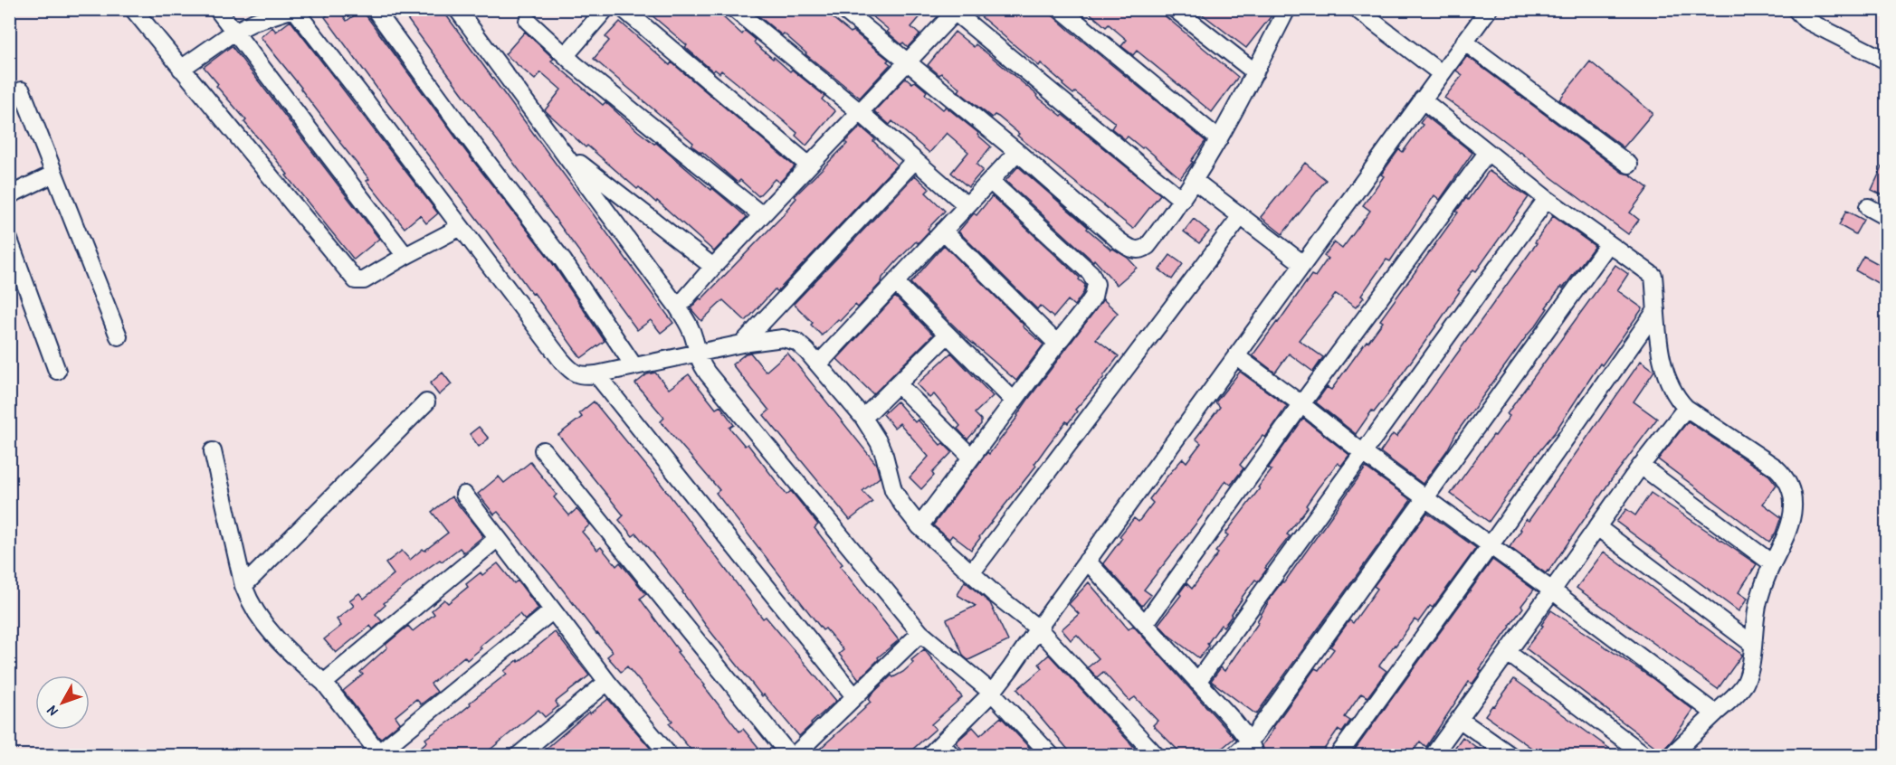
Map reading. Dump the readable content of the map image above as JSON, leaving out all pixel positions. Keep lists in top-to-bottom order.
{
  "north": "bottom left"
}
